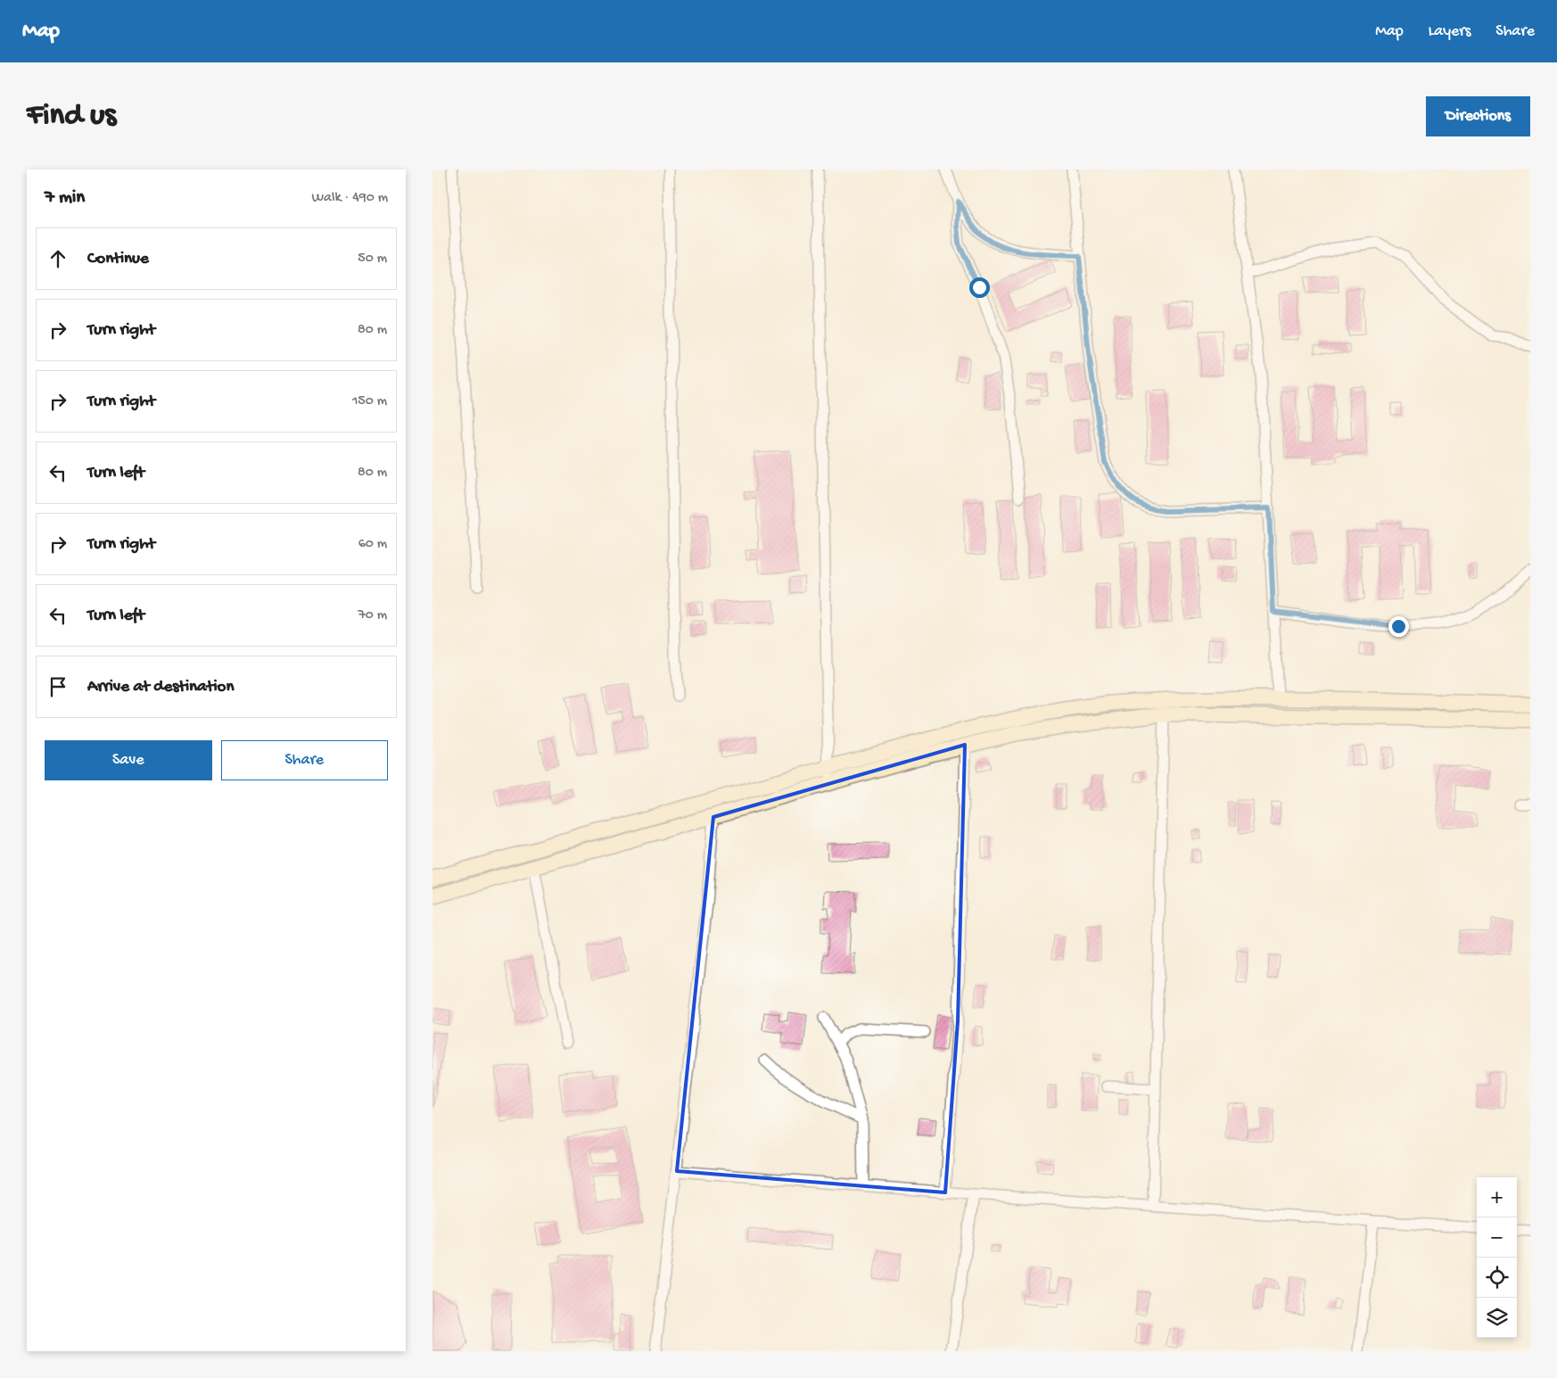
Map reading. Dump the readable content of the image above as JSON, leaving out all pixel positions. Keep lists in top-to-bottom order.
{
  "page": {
    "header": "Map",
    "nav": ["Map", "Layers", "Share"],
    "buttons": [
      "Directions",
      ["Save", "Share"]
    ],
    "title": "Find us",
    "heading": ["7 min", "Walk · 490 m"],
    "list": [
      ["Continue", "50 m"],
      ["Turn right", "80 m"],
      ["Turn right", "150 m"],
      ["Turn left", "80 m"],
      ["Turn right", "60 m"],
      ["Turn left", "70 m"],
      "Arrive at destination"
    ],
    "map_buttons": ["+", "−"]
  }
}
